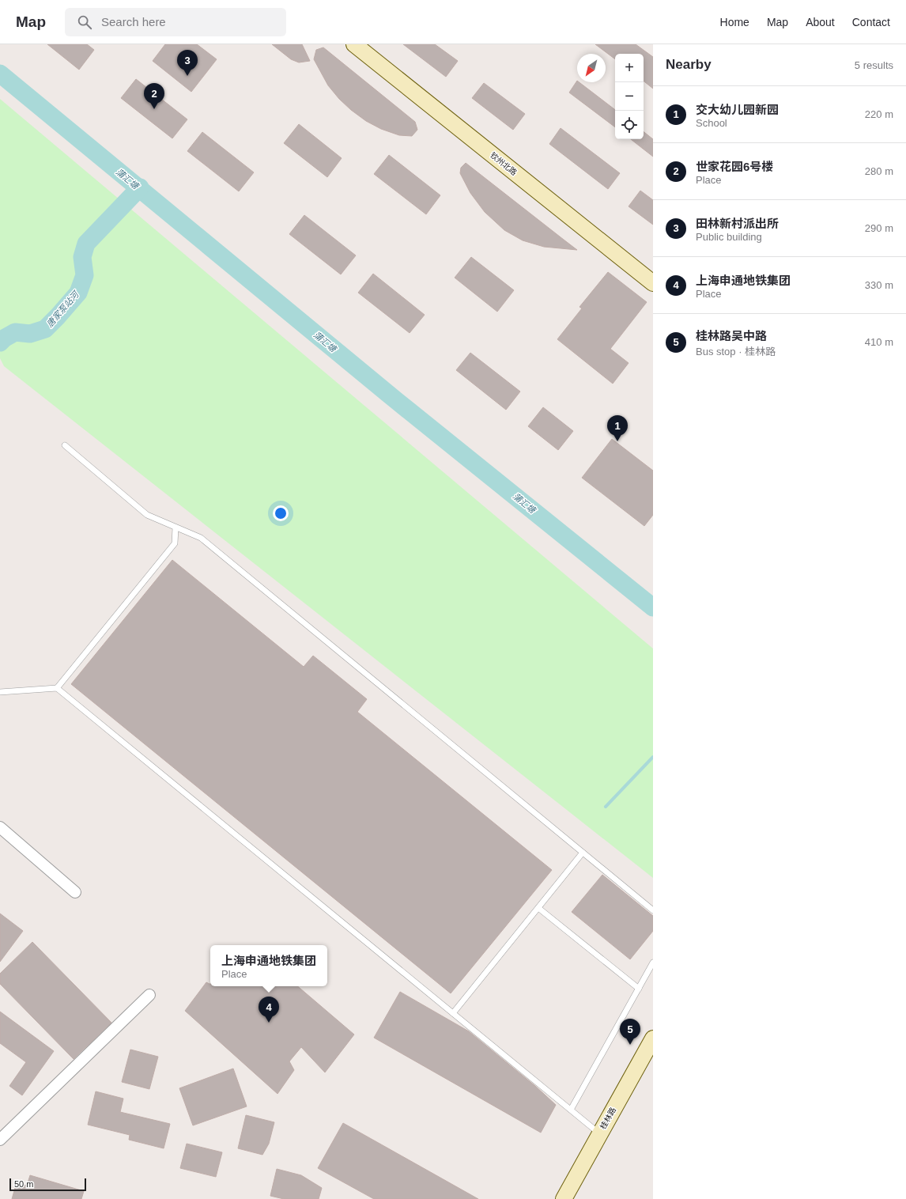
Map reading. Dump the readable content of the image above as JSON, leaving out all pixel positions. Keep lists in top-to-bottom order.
{
  "streets": {
    "street": ["钦州北路", "桂林路"]
  },
  "water": ["蒲汇塘", "唐家泵站河"],
  "scale_bar": "50 m",
  "north": "bottom left",
  "page": {
    "header": "Map",
    "search": "Search here",
    "nav": [
      "Home",
      "Map",
      "About",
      "Contact"
    ],
    "heading": ["Nearby", "5 results"],
    "pins": [
      "3",
      "2",
      "1",
      "4",
      "5"
    ],
    "map_buttons": ["+", "−"],
    "list": [
      {
        "mark": "1",
        "name": "交大幼儿园新园",
        "note": "School",
        "value": "220 m"
      },
      {
        "mark": "2",
        "name": "世家花园6号楼",
        "note": "Place",
        "value": "280 m"
      },
      {
        "mark": "3",
        "name": "田林新村派出所",
        "note": "Public building",
        "value": "290 m"
      },
      {
        "mark": "4",
        "name": "上海申通地铁集团",
        "note": "Place",
        "value": "330 m"
      },
      {
        "mark": "5",
        "name": "桂林路吴中路",
        "note": "Bus stop · 桂林路",
        "value": "410 m"
      }
    ],
    "popup": ["上海申通地铁集团", "Place"],
    "scale": "50 m"
  }
}
